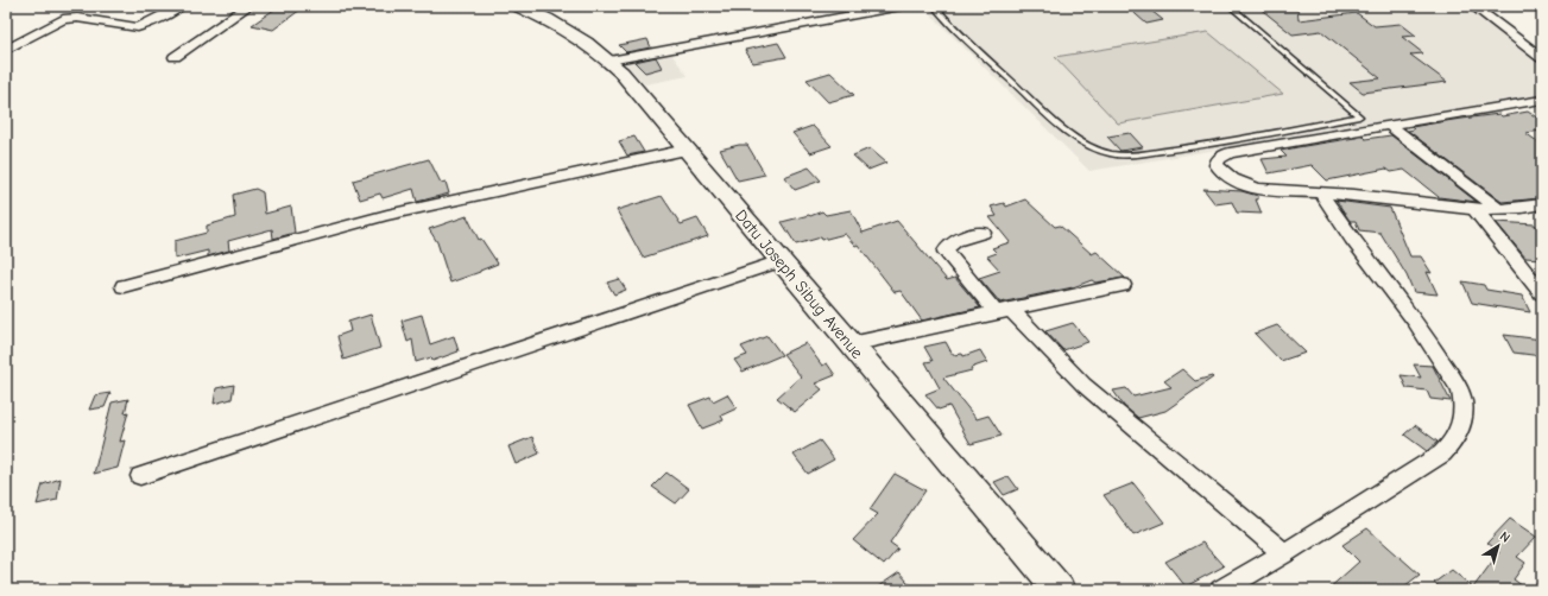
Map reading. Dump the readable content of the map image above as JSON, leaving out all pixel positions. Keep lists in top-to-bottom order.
{
  "streets": {
    "main road": ["Datu Joseph Sibug Avenue"]
  },
  "north": "top right"
}
